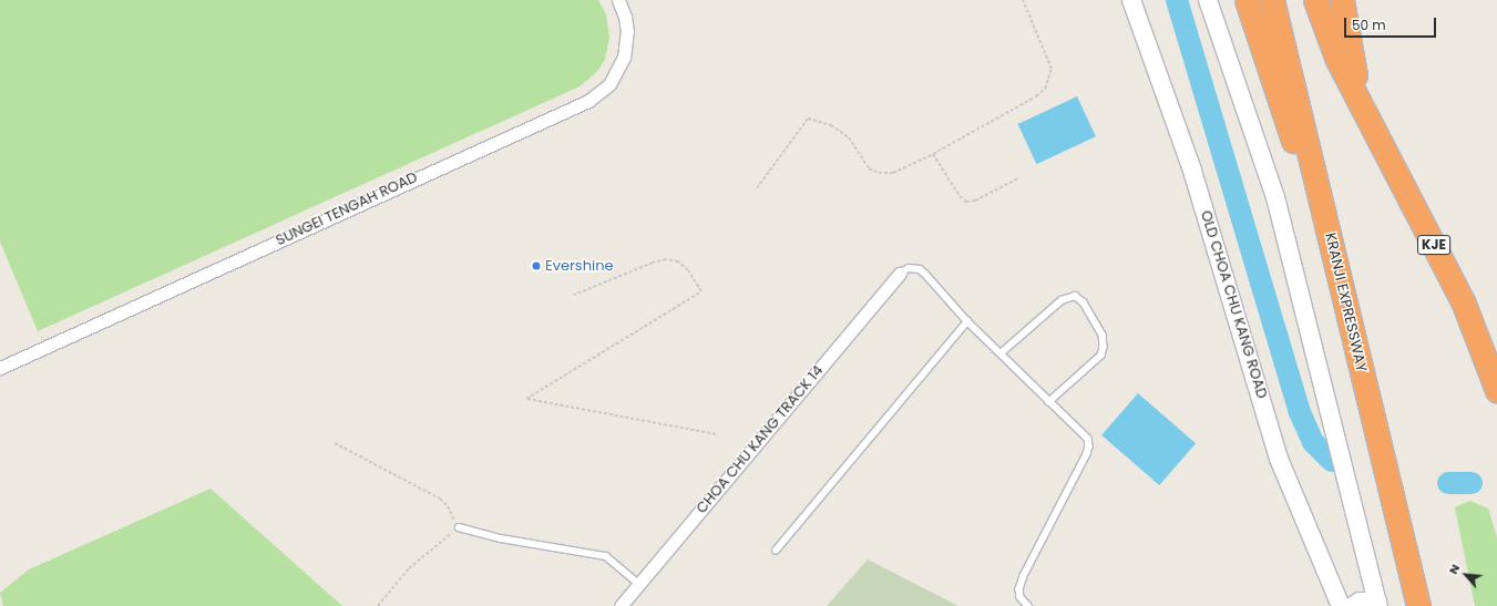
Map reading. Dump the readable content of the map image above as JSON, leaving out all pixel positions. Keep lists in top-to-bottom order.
{
  "streets": {
    "highway": ["KJE", "KRANJI EXPRESSWAY"],
    "main road": ["OLD CHOA CHU KANG ROAD"],
    "street": ["SUNGEI TENGAH ROAD", "CHOA CHU KANG TRACK 14"]
  },
  "places": ["Evershine"],
  "scale_bar": "50 m",
  "north": "top left"
}
